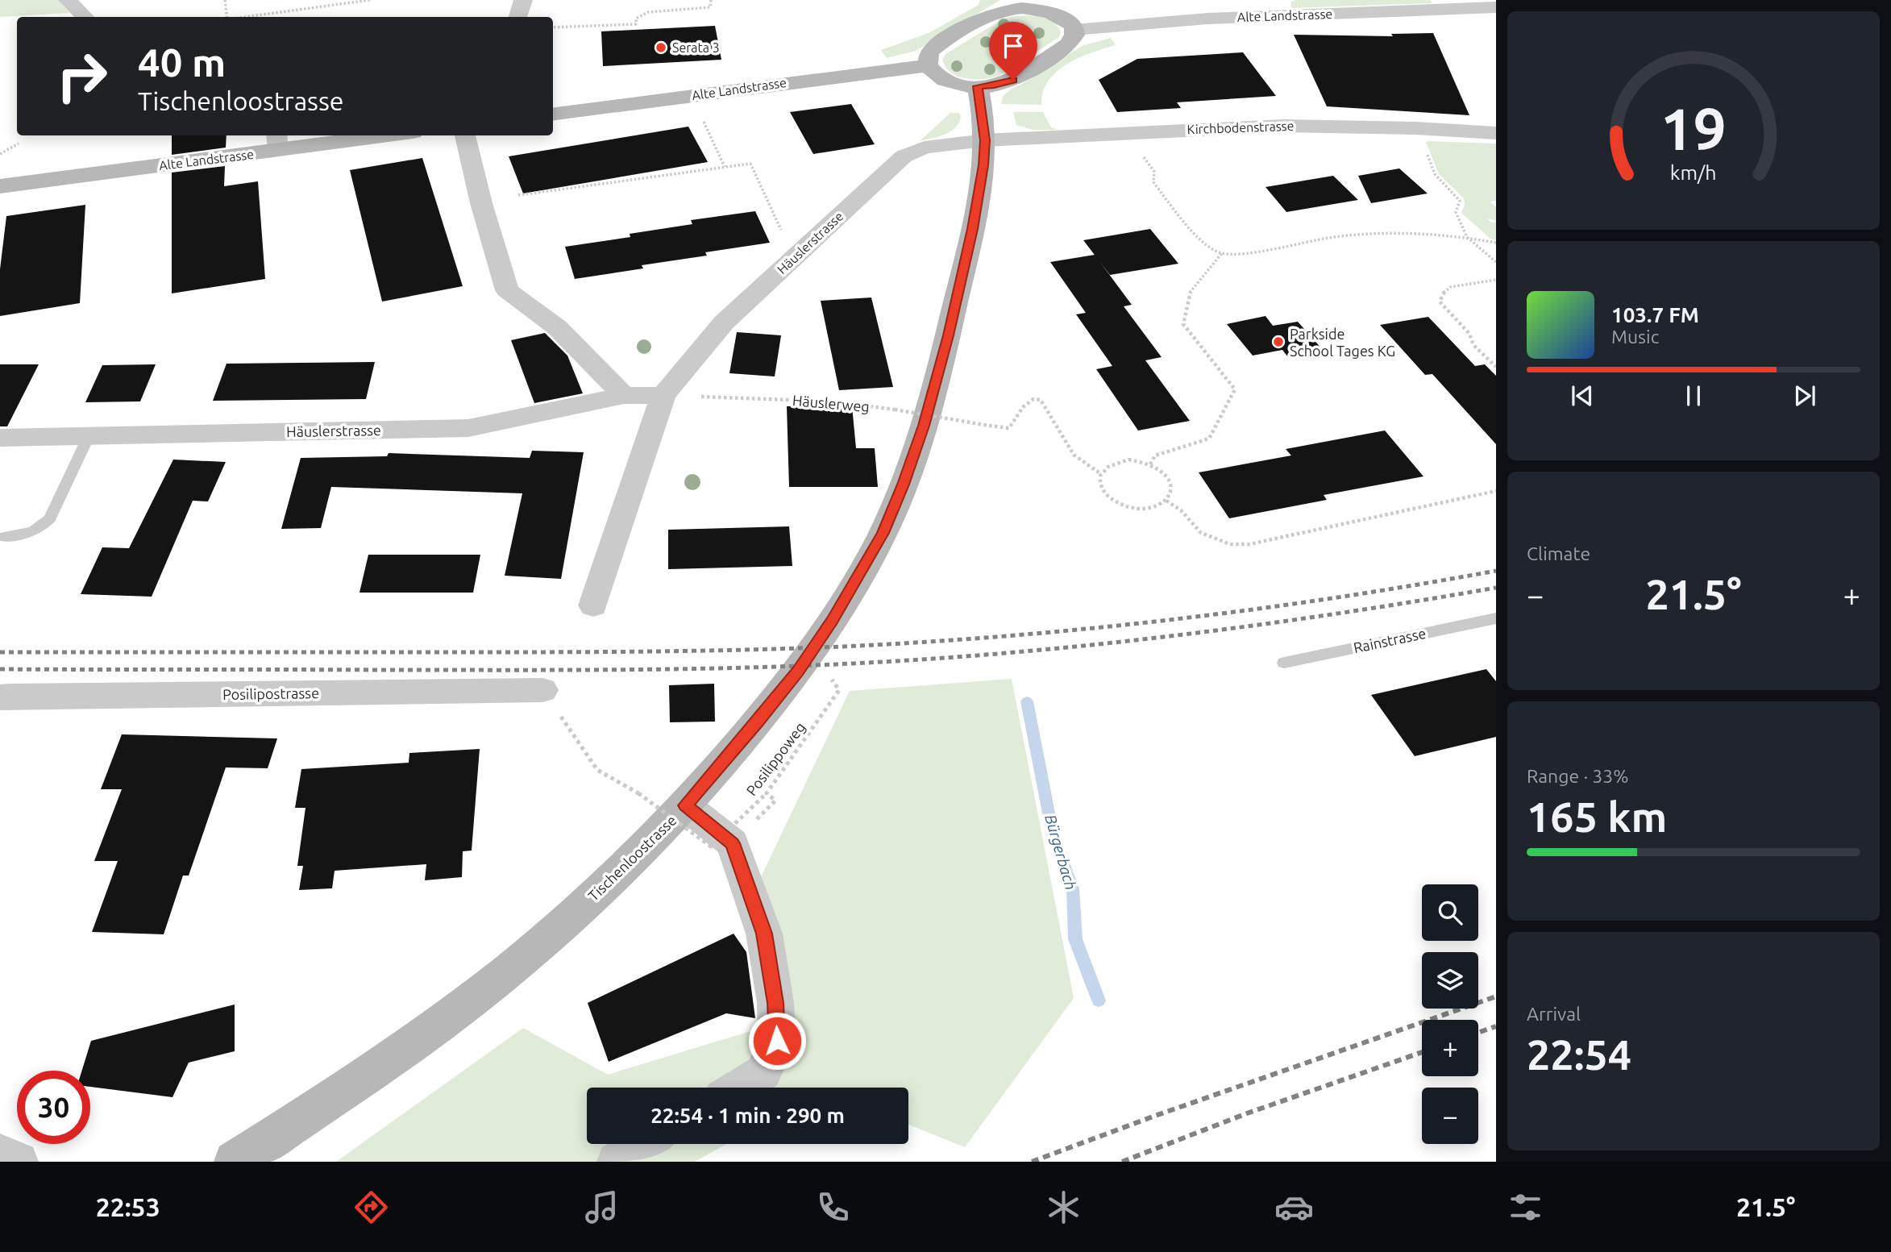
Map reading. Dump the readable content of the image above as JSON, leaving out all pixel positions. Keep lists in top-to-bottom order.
{
  "streets": {
    "main road": ["Alte Landstrasse", "Tischenloostrasse"],
    "street": ["Kirchbodenstrasse", "Häuslerstrasse", "Posilipostrasse"],
    "lane": ["Rainstrasse"],
    "path": ["Häuslerweg", "Posilippoweg"]
  },
  "crossings": [
    ["Kirchbodenstrasse", "Häuslerstrasse"],
    ["Kirchbodenstrasse", "Tischenloostrasse"],
    ["Häuslerstrasse", "Häuslerweg"],
    ["Häuslerstrasse", "Tischenloostrasse"],
    ["Posilipostrasse", "Posilippoweg"]
  ],
  "water": ["Bürgerbach"],
  "places": ["Serata 3", "Parkside School Tages KG"],
  "page": {
    "turn": ["40 m", "Tischenloostrasse"],
    "song": ["103.7 FM", "Music"],
    "tile": [
      "Climate",
      ["Range · 33%", "165 km"],
      ["Arrival", "22:54"]
    ],
    "heat": ["−", "21.5°", "+"],
    "map_buttons": ["+", "−"],
    "limit": "30",
    "trip": "22:54 · 1 min · 290 m",
    "tabs": ["22:53", "21.5°"],
    "gauge": ["19", "km/h"]
  }
}
